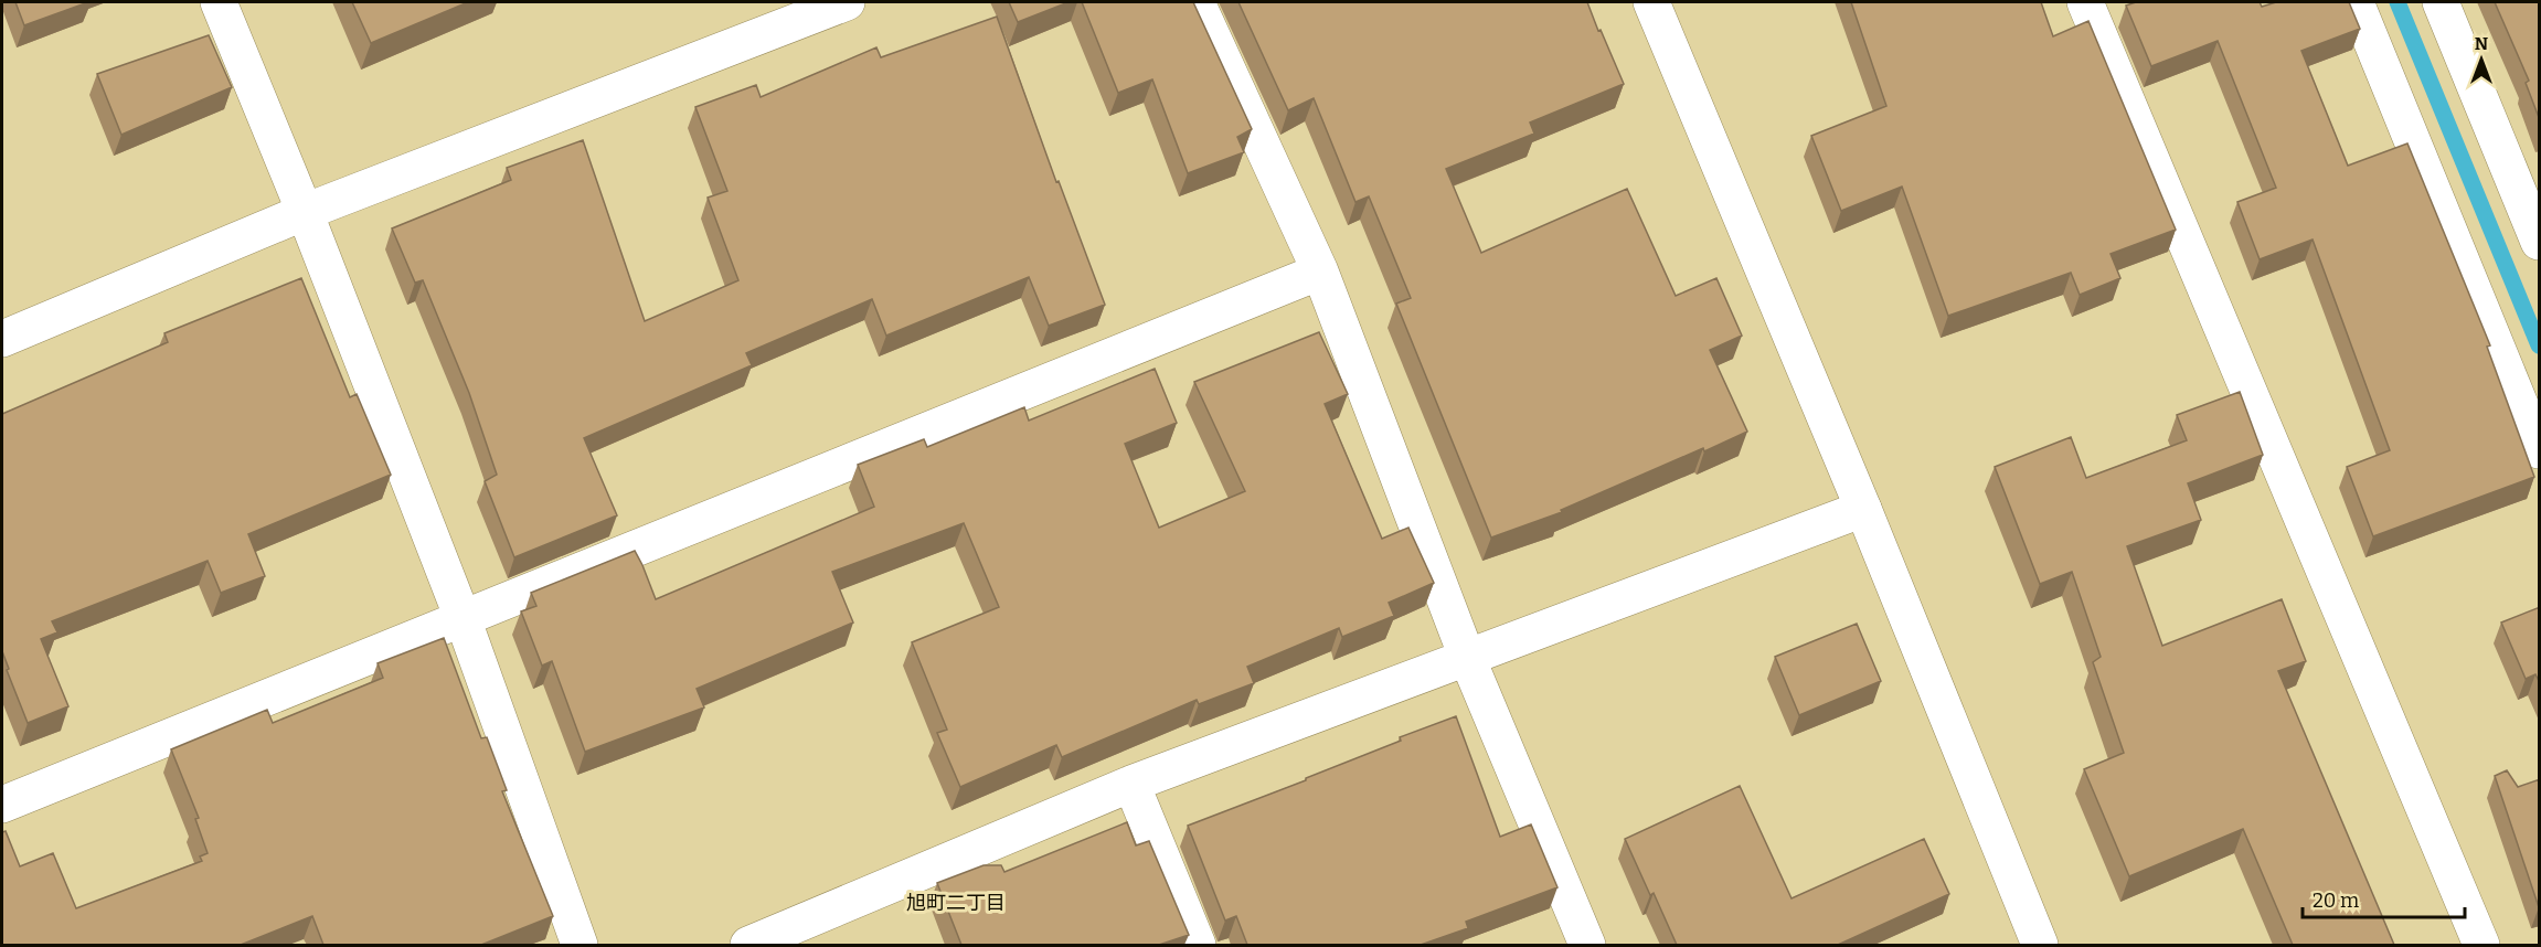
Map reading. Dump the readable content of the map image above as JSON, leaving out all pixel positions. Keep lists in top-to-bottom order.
{
  "districts": ["旭町二丁目"],
  "scale_bar": "20 m",
  "north": "top"
}
